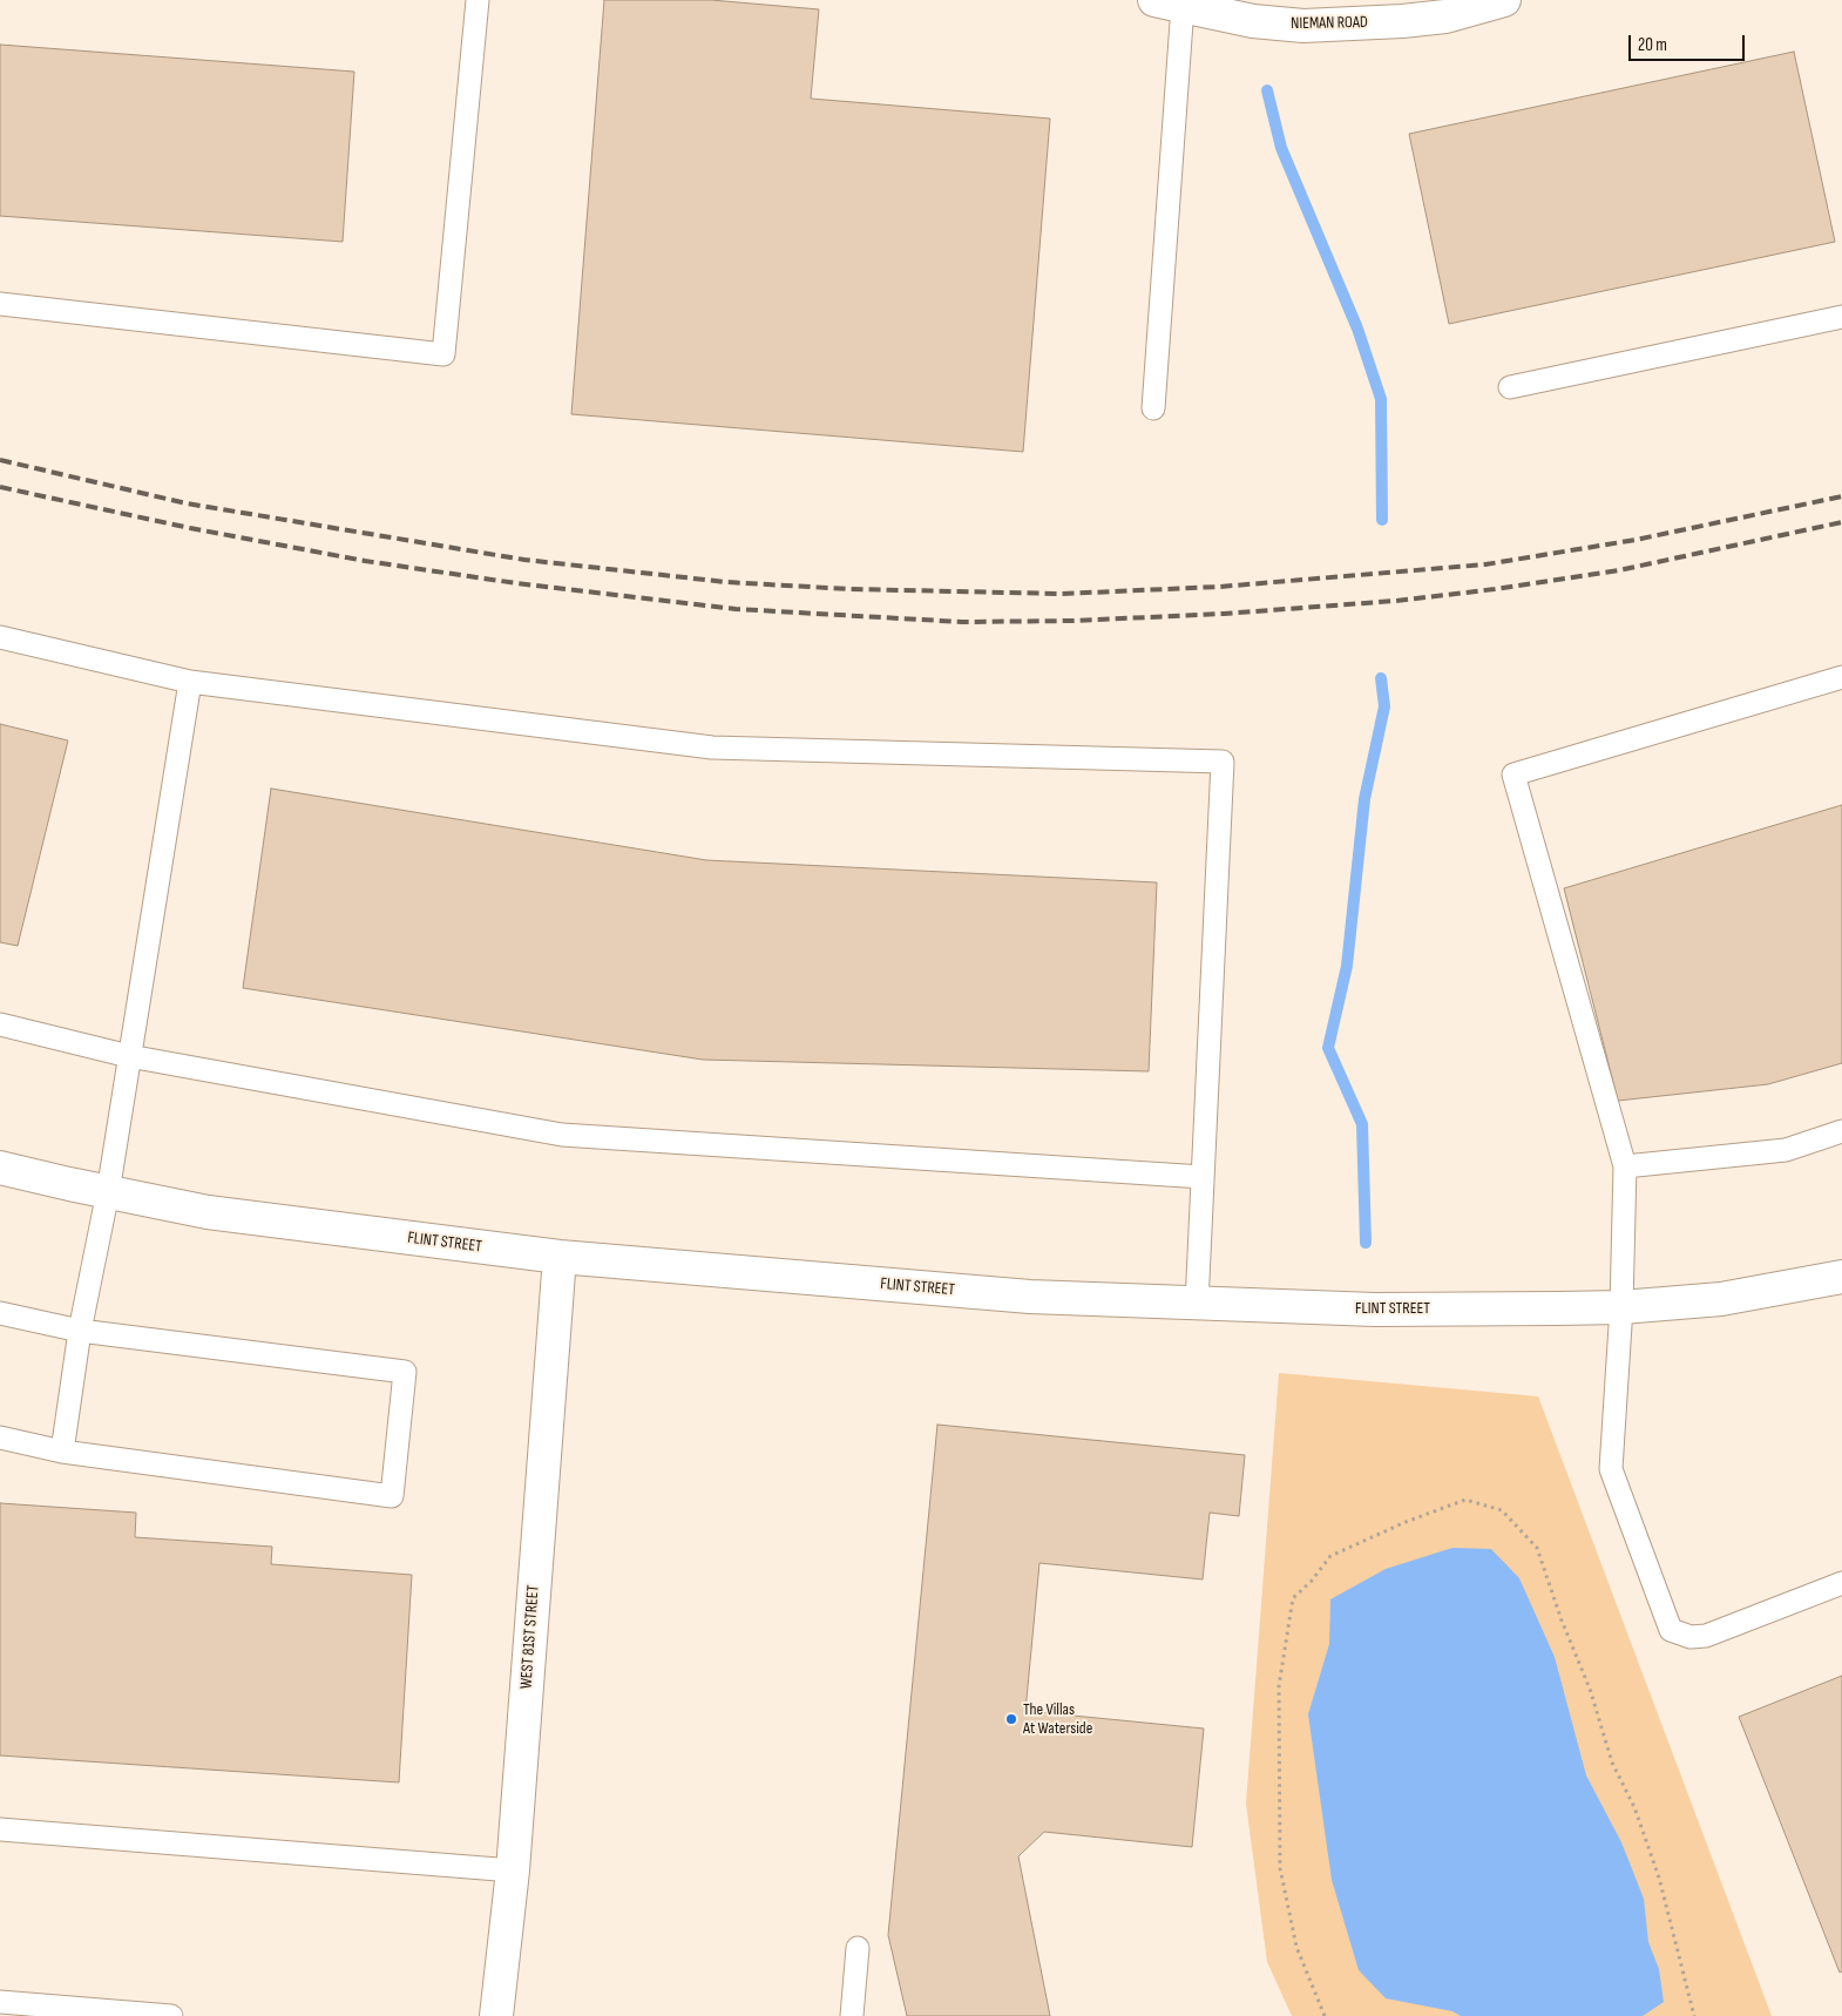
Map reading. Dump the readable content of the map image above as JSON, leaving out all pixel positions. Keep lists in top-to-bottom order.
{
  "streets": {
    "street": ["NIEMAN ROAD", "FLINT STREET", "WEST 81ST STREET"]
  },
  "crossings": [
    ["FLINT STREET", "WEST 81ST STREET"]
  ],
  "places": ["The Villas At Waterside"],
  "scale_bar": "20 m"
}
